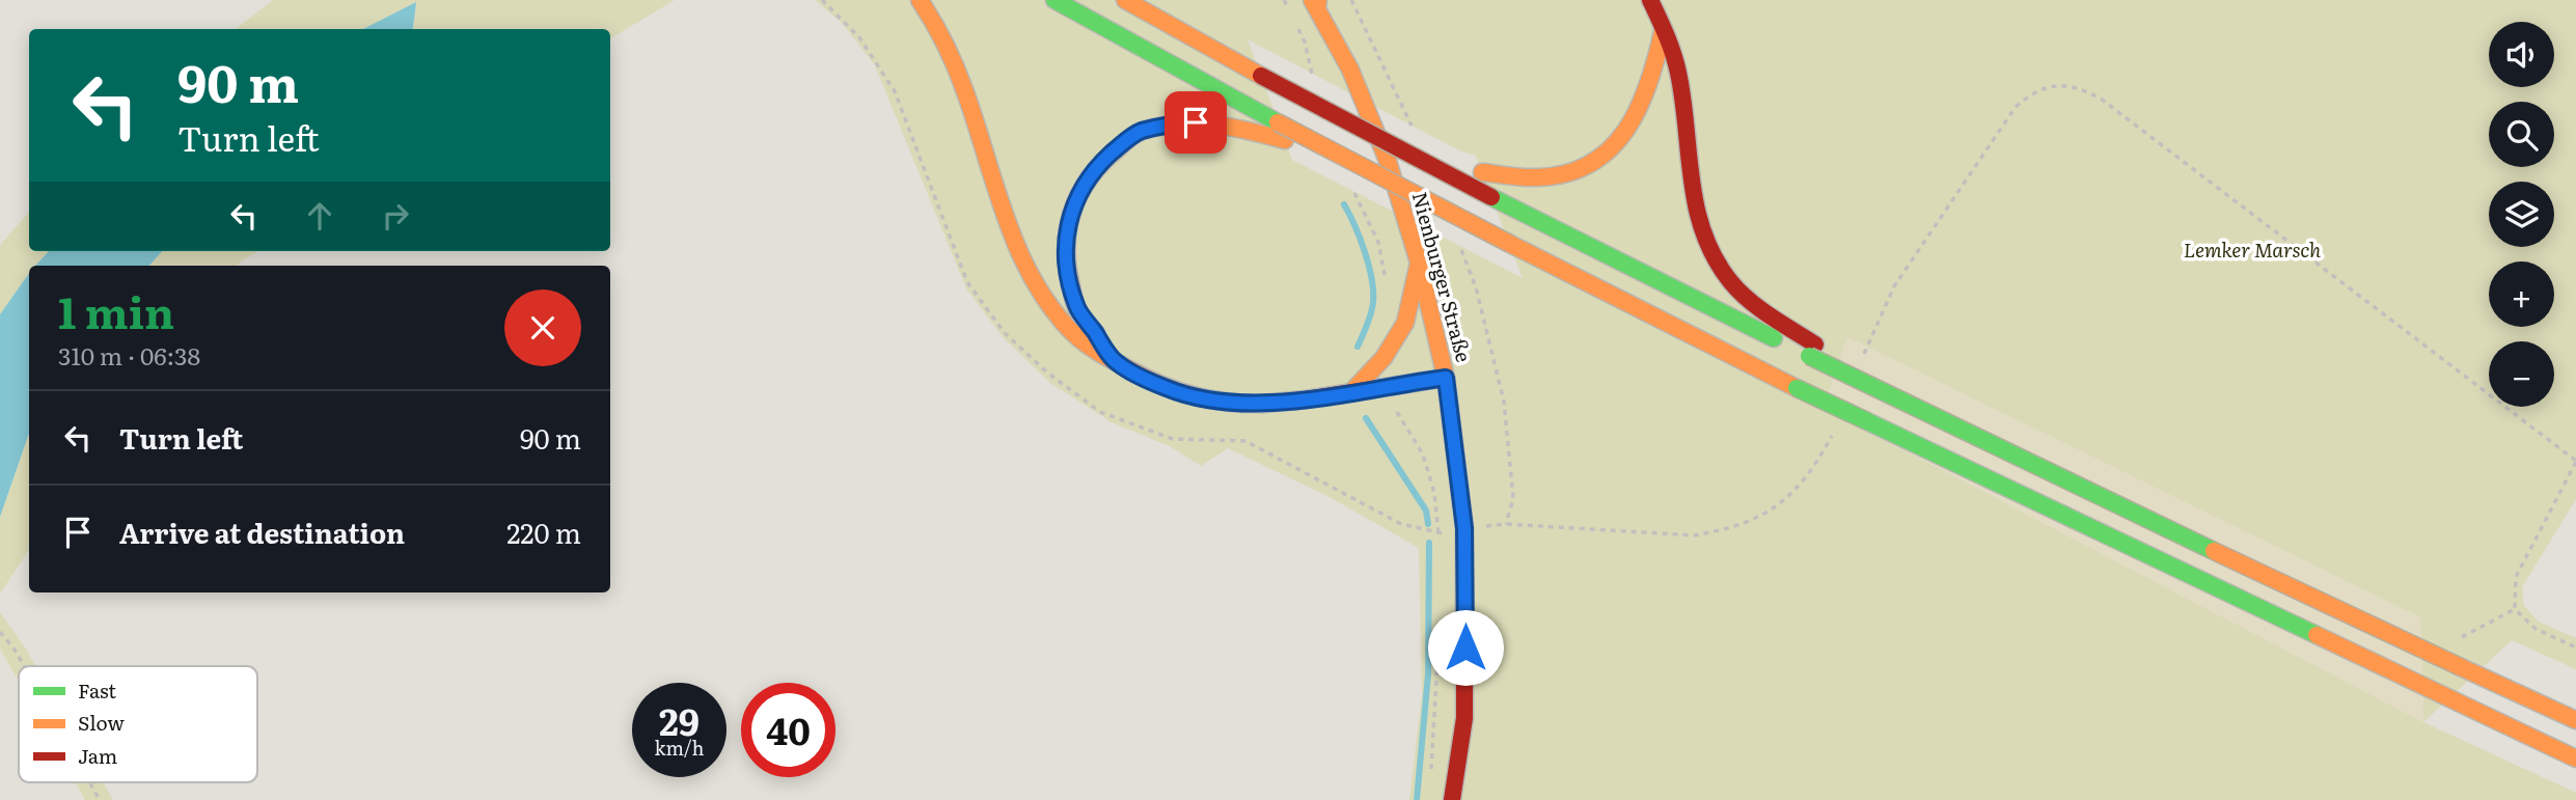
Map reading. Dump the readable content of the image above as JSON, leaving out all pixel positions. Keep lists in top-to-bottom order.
{
  "streets": {
    "main road": ["Nienburger Straße"]
  },
  "parks": ["Lemker Marsch"],
  "legend": ["Fast", "Slow", "Jam"],
  "page": {
    "map_buttons": ["+", "−"],
    "turn": ["90 m", "Turn left"],
    "heading": ["1 min", "310 m · 06:38"],
    "list": [
      {
        "name": "Turn left",
        "value": "90 m"
      },
      {
        "name": "Arrive at destination",
        "value": "220 m"
      }
    ],
    "speed": "29 km/h",
    "limit": "40"
  }
}
